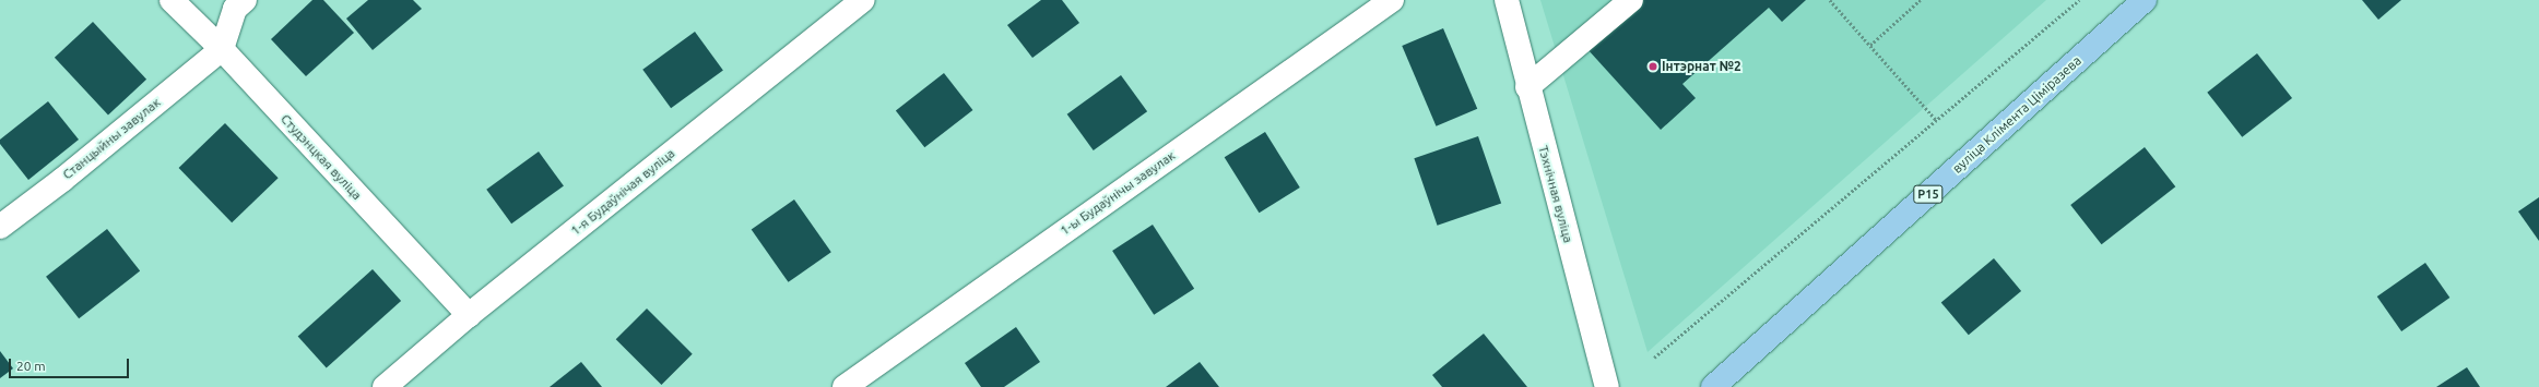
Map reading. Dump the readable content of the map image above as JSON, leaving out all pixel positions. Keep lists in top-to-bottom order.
{
  "streets": {
    "main road": ["вуліца Клімента Ціміразева", "Р15"],
    "street": [
      "Станцыйны завулак",
      "Студэнцкая вуліца",
      "1-я Будаўнічая вуліца",
      "1-ы Будаўнічы завулак",
      "Тэхнічная вуліца"
    ]
  },
  "crossings": [
    ["Станцыйны завулак", "Студэнцкая вуліца"],
    ["Студэнцкая вуліца", "1-я Будаўнічая вуліца"]
  ],
  "places": ["Інтэрнат №2"],
  "scale_bar": "20 m"
}
